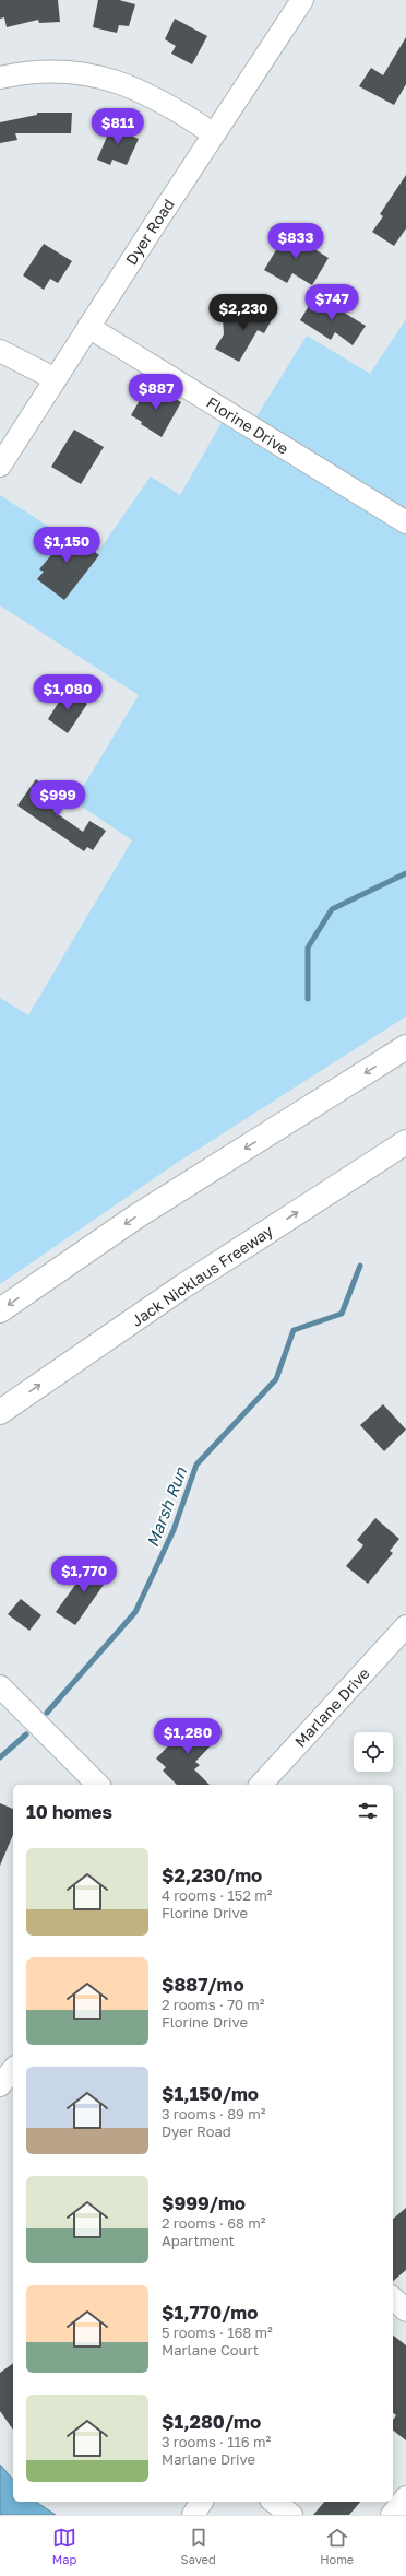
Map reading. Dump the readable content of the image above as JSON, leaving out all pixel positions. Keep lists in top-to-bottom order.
{
  "streets": {
    "highway": ["Jack Nicklaus Freeway"],
    "street": ["Dyer Road", "Florine Drive", "Marlane Drive"]
  },
  "crossings": [
    ["Dyer Road", "Florine Drive"]
  ],
  "water": ["Marsh Run"],
  "page": {
    "price": [
      "$811",
      "$833",
      "$747",
      "$2,230",
      "$887",
      "$1,150",
      "$1,080",
      "$999",
      "$1,770",
      "$1,280"
    ],
    "heading": "10 homes",
    "list": [
      {
        "name": "$2,230/mo",
        "note": "4 rooms · 152 m² · Florine Drive"
      },
      {
        "name": "$887/mo",
        "note": "2 rooms · 70 m² · Florine Drive"
      },
      {
        "name": "$1,150/mo",
        "note": "3 rooms · 89 m² · Dyer Road"
      },
      {
        "name": "$999/mo",
        "note": "2 rooms · 68 m² · Apartment"
      },
      {
        "name": "$1,770/mo",
        "note": "5 rooms · 168 m² · Marlane Court"
      },
      {
        "name": "$1,280/mo",
        "note": "3 rooms · 116 m² · Marlane Drive"
      }
    ],
    "tabs": ["Map", "Saved", "Home"]
  }
}
